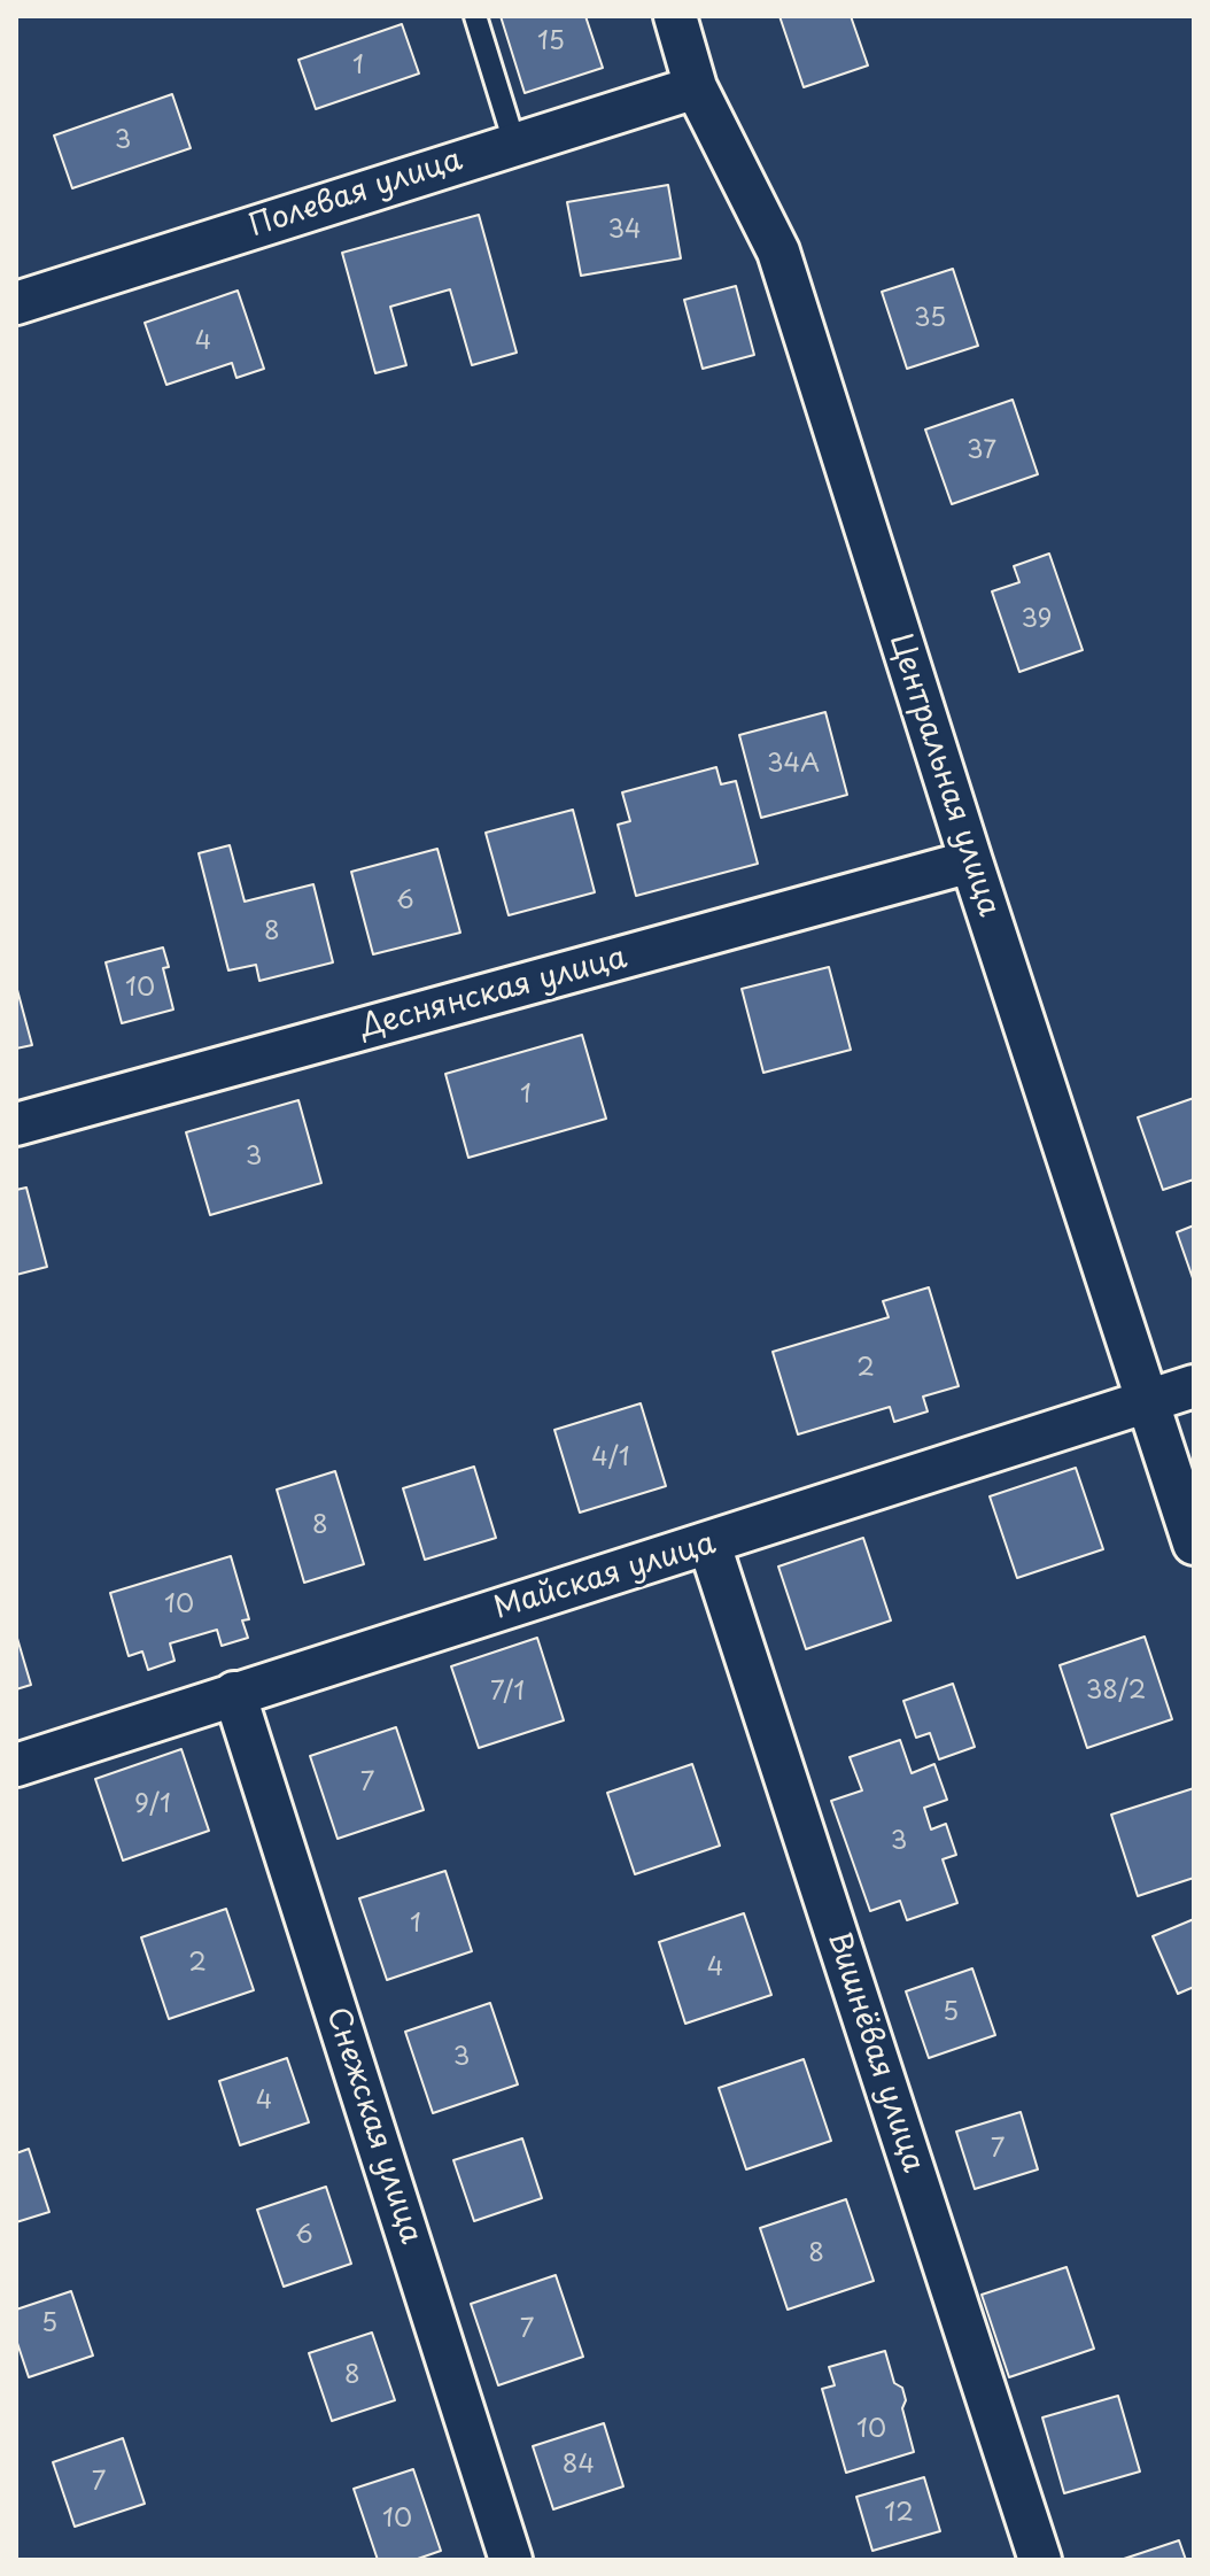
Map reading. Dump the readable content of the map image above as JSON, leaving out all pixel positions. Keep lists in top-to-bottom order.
{
  "streets": {
    "street": [
      "Полевая улица",
      "Центральная улица",
      "Деснянская улица",
      "Майская улица",
      "Вишнёвая улица",
      "Снежская улица"
    ]
  },
  "crossings": [
    ["Полевая улица", "Центральная улица"],
    ["Центральная улица", "Деснянская улица"],
    ["Центральная улица", "Майская улица"],
    ["Майская улица", "Вишнёвая улица"],
    ["Майская улица", "Снежская улица"]
  ],
  "house_numbers": [
    "15",
    "1",
    "3",
    "34",
    "35",
    "4",
    "37",
    "39",
    "34А",
    "6",
    "8",
    "10",
    "1",
    "3",
    "2",
    "4/1",
    "8",
    "10",
    "38/2",
    "7/1",
    "7",
    "9/1",
    "3",
    "1",
    "2",
    "4",
    "5",
    "3",
    "4",
    "7",
    "6",
    "8",
    "5",
    "7",
    "8",
    "10",
    "84",
    "7",
    "12",
    "10"
  ]
}
